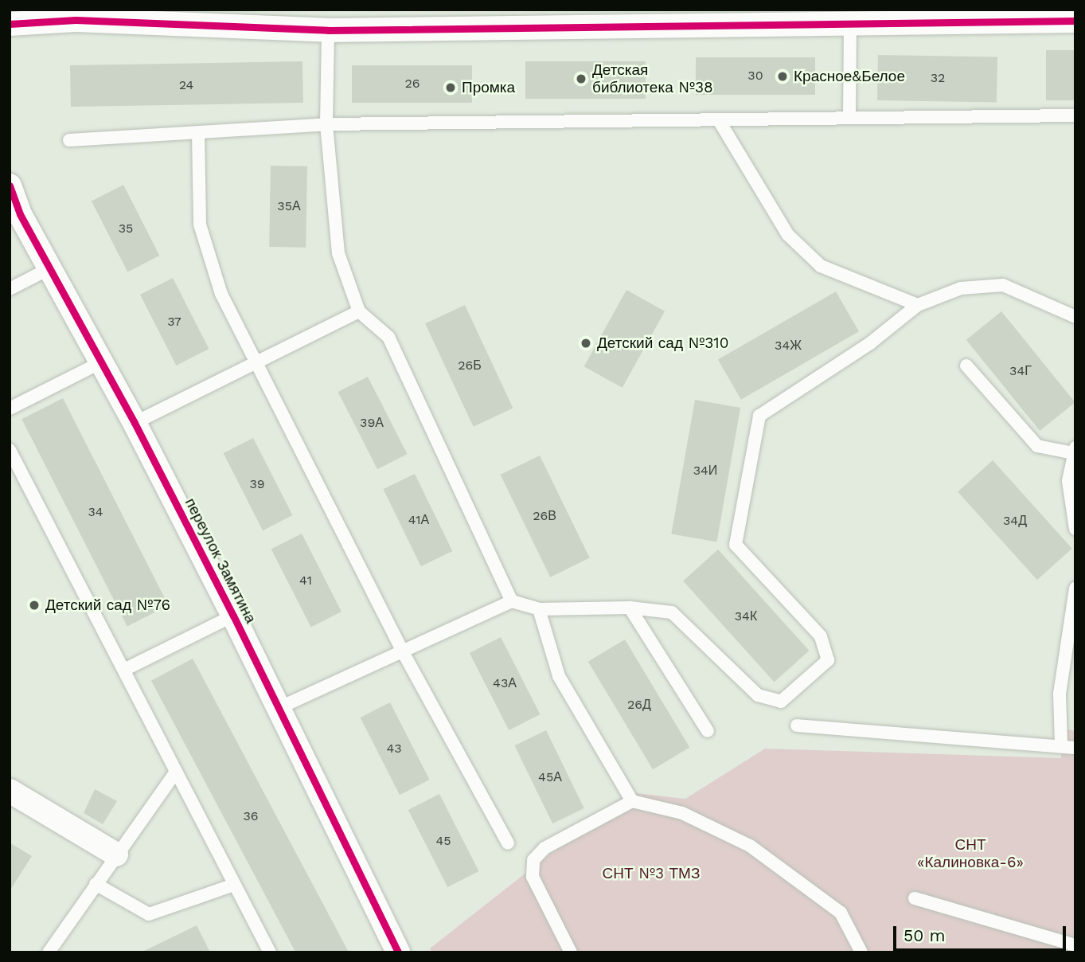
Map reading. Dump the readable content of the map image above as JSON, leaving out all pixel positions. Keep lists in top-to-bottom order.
{
  "streets": {
    "street": ["переулок Замятина"]
  },
  "parks": ["СНТ «Калиновка-6»", "СНТ №3 ТМЗ"],
  "places": [
    "Красное&Белое",
    "Детская библиотека №38",
    "Промка",
    "Детский сад №310",
    "Детский сад №76"
  ],
  "house_numbers": [
    "30",
    "32",
    "26",
    "24",
    "35А",
    "35",
    "37",
    "34Ж",
    "26Б",
    "34Г",
    "39А",
    "34И",
    "39",
    "34",
    "26В",
    "41А",
    "34Д",
    "41",
    "34К",
    "43А",
    "26Д",
    "43",
    "45А",
    "36",
    "45"
  ],
  "scale_bar": "50 m"
}
